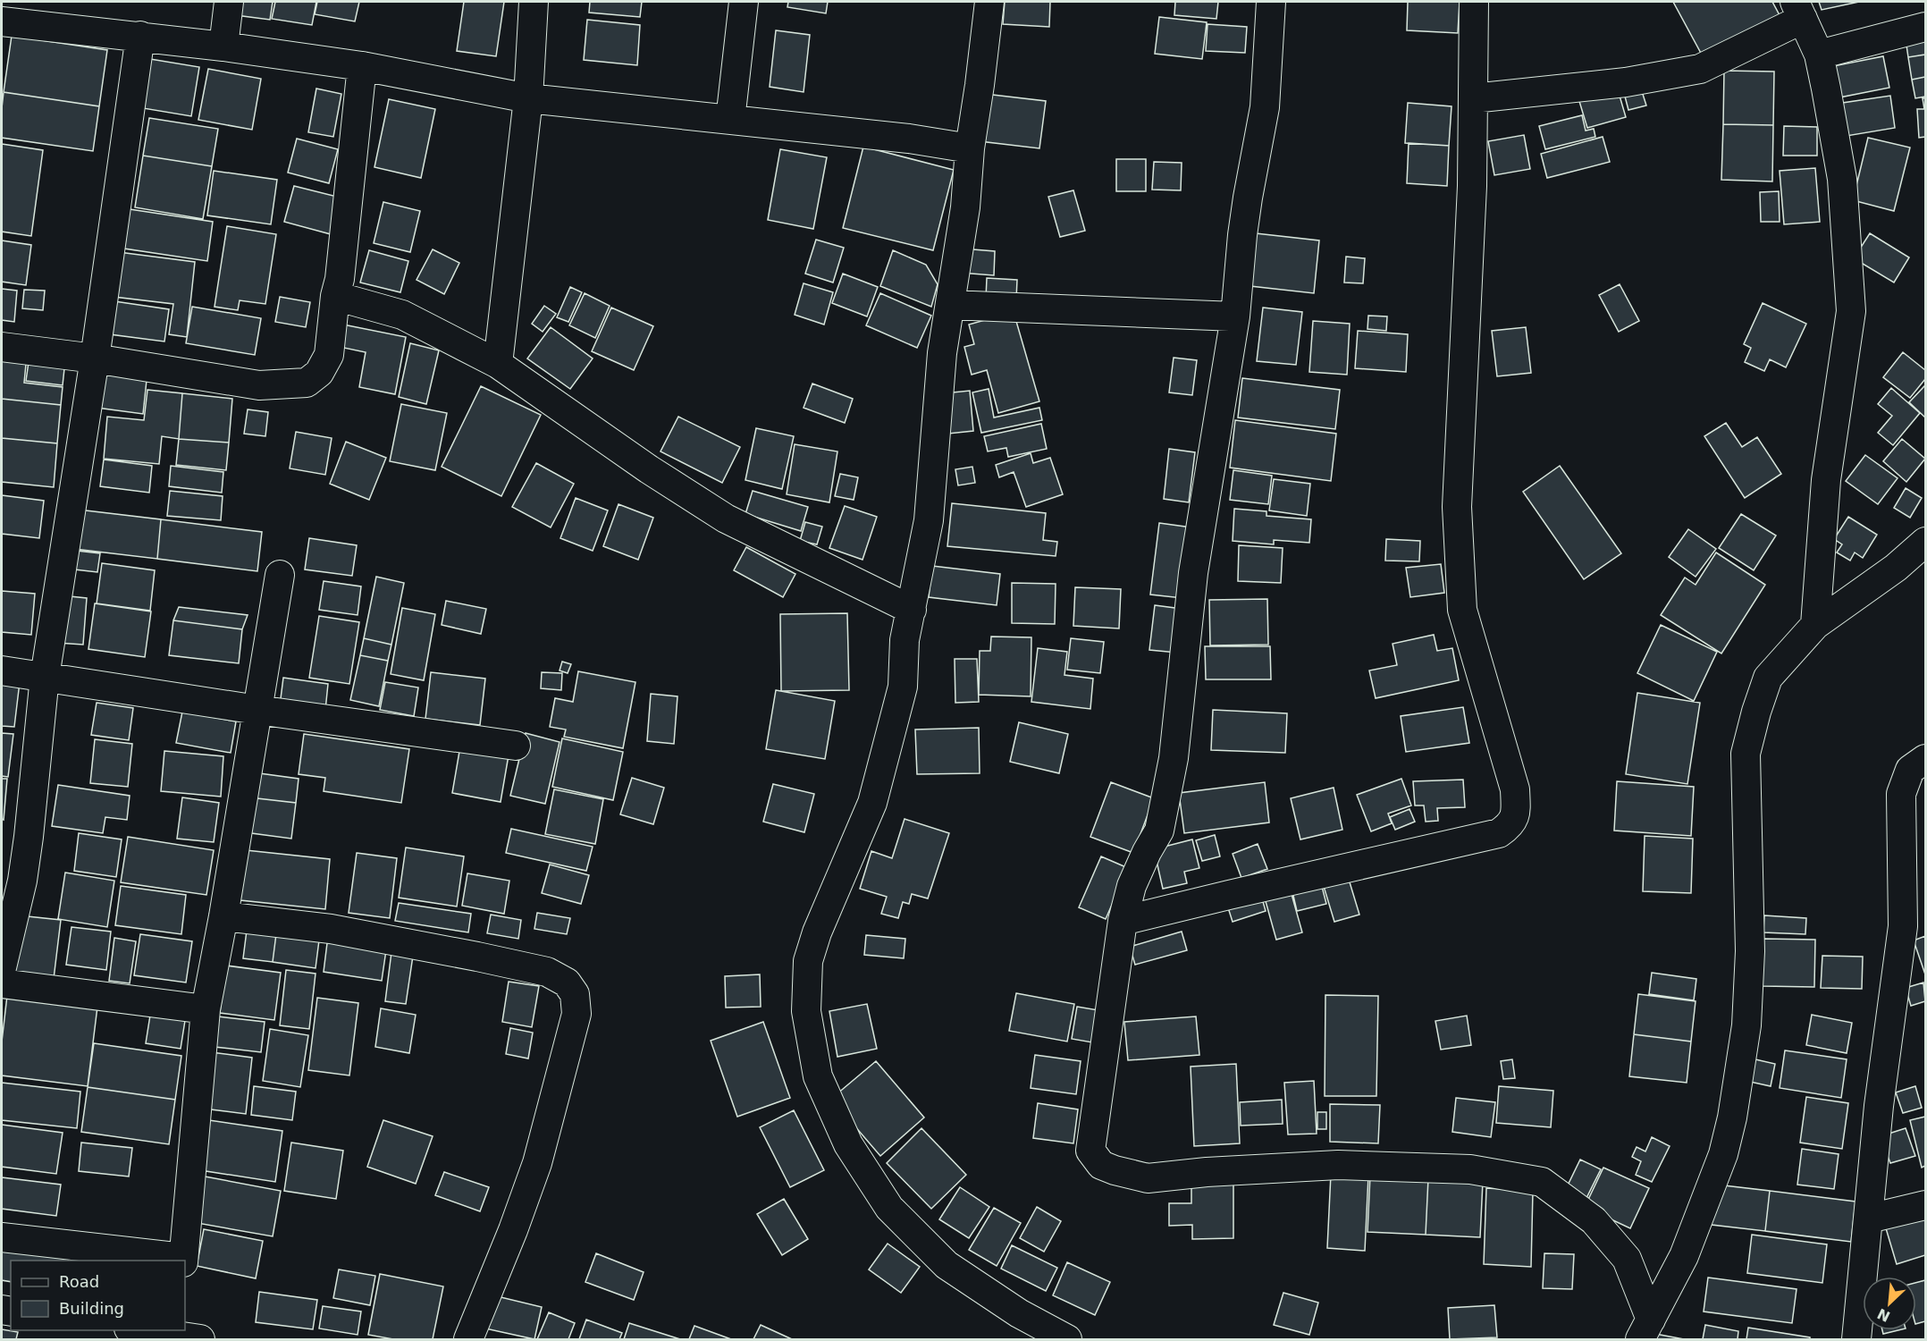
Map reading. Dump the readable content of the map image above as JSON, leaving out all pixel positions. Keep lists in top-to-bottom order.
{
  "legend": ["Road", "Building"],
  "north": "bottom left"
}
